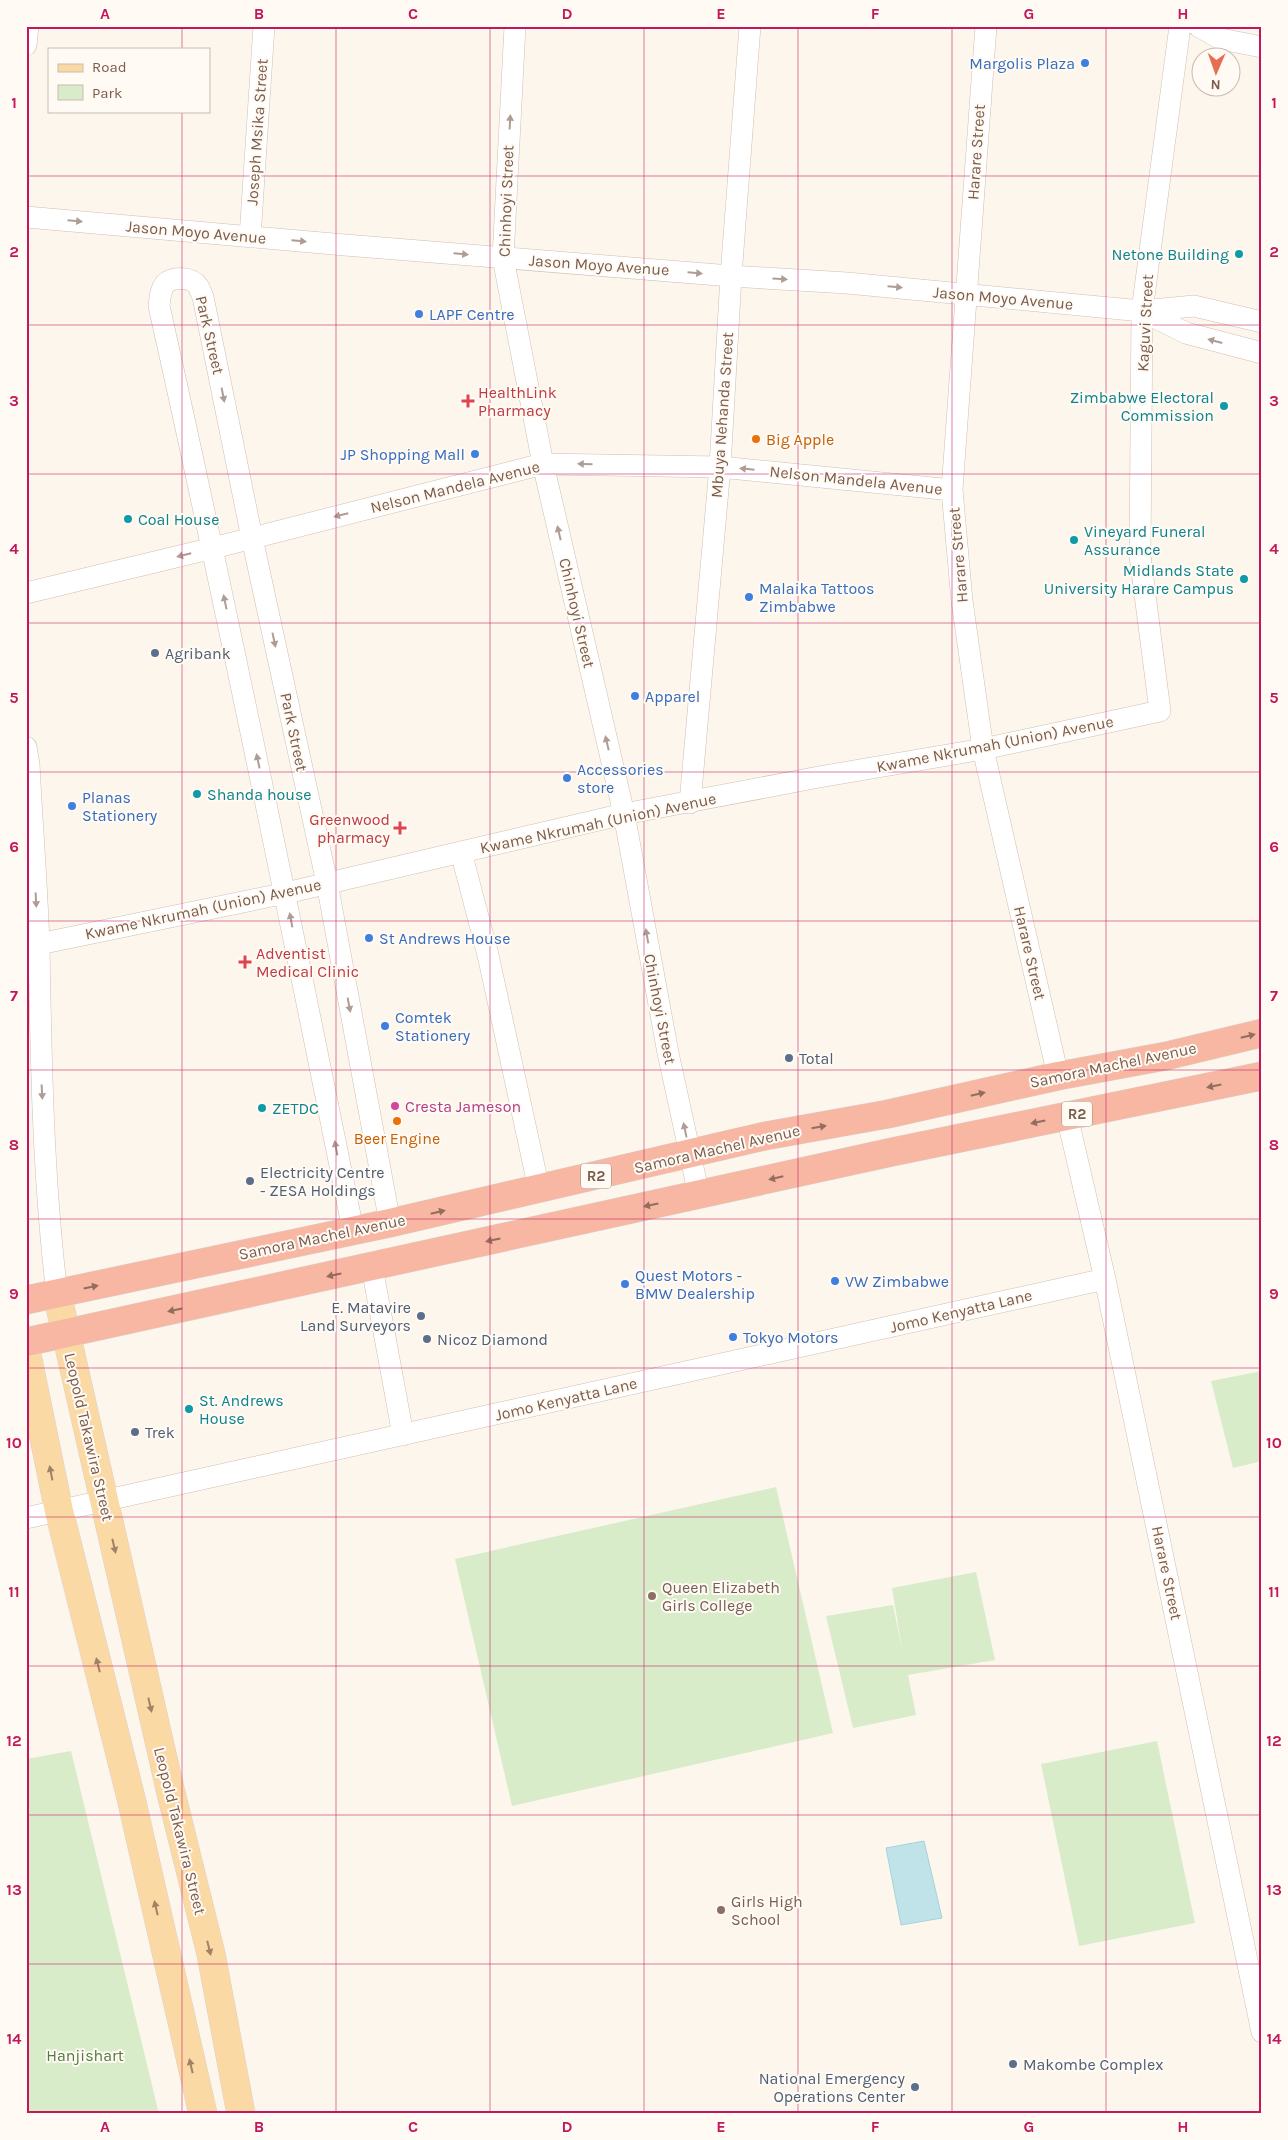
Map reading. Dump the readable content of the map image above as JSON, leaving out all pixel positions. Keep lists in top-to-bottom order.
{
  "streets": {
    "highway": ["Samora Machel Avenue", "R2"],
    "main road": ["Leopold Takawira Street"],
    "street": [
      "Joseph Msika Street",
      "Harare Street",
      "Chinhoyi Street",
      "Jason Moyo Avenue",
      "Kaguvi Street",
      "Park Street",
      "Mbuya Nehanda Street",
      "Nelson Mandela Avenue",
      "Kwame Nkrumah (Union) Avenue",
      "Jomo Kenyatta Lane"
    ]
  },
  "crossings": [
    ["Joseph Msika Street", "Jason Moyo Avenue"],
    ["Harare Street", "Jason Moyo Avenue"],
    ["Harare Street", "Nelson Mandela Avenue"],
    ["Harare Street", "Kwame Nkrumah (Union) Avenue"],
    ["Harare Street", "Samora Machel Avenue"],
    ["Harare Street", "R2"],
    ["Harare Street", "Jomo Kenyatta Lane"],
    ["Chinhoyi Street", "Jason Moyo Avenue"],
    ["Chinhoyi Street", "Nelson Mandela Avenue"],
    ["Chinhoyi Street", "Kwame Nkrumah (Union) Avenue"],
    ["Chinhoyi Street", "Samora Machel Avenue"],
    ["Chinhoyi Street", "R2"],
    ["Jason Moyo Avenue", "Kaguvi Street"],
    ["Jason Moyo Avenue", "Mbuya Nehanda Street"],
    ["Kaguvi Street", "Kwame Nkrumah (Union) Avenue"],
    ["Park Street", "Nelson Mandela Avenue"],
    ["Park Street", "Kwame Nkrumah (Union) Avenue"],
    ["Park Street", "Samora Machel Avenue"],
    ["Mbuya Nehanda Street", "Nelson Mandela Avenue"],
    ["Mbuya Nehanda Street", "Kwame Nkrumah (Union) Avenue"],
    ["Kwame Nkrumah (Union) Avenue", "Leopold Takawira Street"],
    ["Samora Machel Avenue", "Leopold Takawira Street"],
    ["R2", "Leopold Takawira Street"],
    ["Jomo Kenyatta Lane", "Leopold Takawira Street"]
  ],
  "one_way": ["Nelson Mandela Avenue", "Leopold Takawira Street"],
  "parks": ["Hanjishart"],
  "places": {
    "other": [
      "Margolis Plaza",
      "Netone Building",
      "LAPF Centre",
      "Zimbabwe Electoral Commission",
      "Big Apple",
      "JP Shopping Mall",
      "Coal House",
      "Vineyard Funeral Assurance",
      "Midlands State University Harare Campus",
      "Malaika Tattoos Zimbabwe",
      "Agribank",
      "Apparel",
      "Accessories store",
      "Shanda house",
      "Planas Stationery",
      "St Andrews House",
      "Comtek Stationery",
      "Total",
      "Cresta Jameson",
      "ZETDC",
      "Beer Engine",
      "Electricity Centre - ZESA Holdings",
      "VW Zimbabwe",
      "Quest Motors - BMW Dealership",
      "E. Matavire Land Surveyors",
      "Tokyo Motors",
      "Nicoz Diamond",
      "St. Andrews House",
      "Trek",
      "Queen Elizabeth Girls College",
      "Girls High School",
      "Makombe Complex",
      "National Emergency Operations Center"
    ],
    "health": ["HealthLink Pharmacy", "Greenwood pharmacy", "Adventist Medical Clinic"]
  },
  "legend": ["Road", "Park"],
  "north": "bottom",
  "grid": {
    "columns": [
      "A",
      "B",
      "C",
      "D",
      "E",
      "F",
      "G",
      "H"
    ],
    "rows": [
      "1",
      "2",
      "3",
      "4",
      "5",
      "6",
      "7",
      "8",
      "9",
      "10",
      "11",
      "12",
      "13",
      "14"
    ]
  }
}
